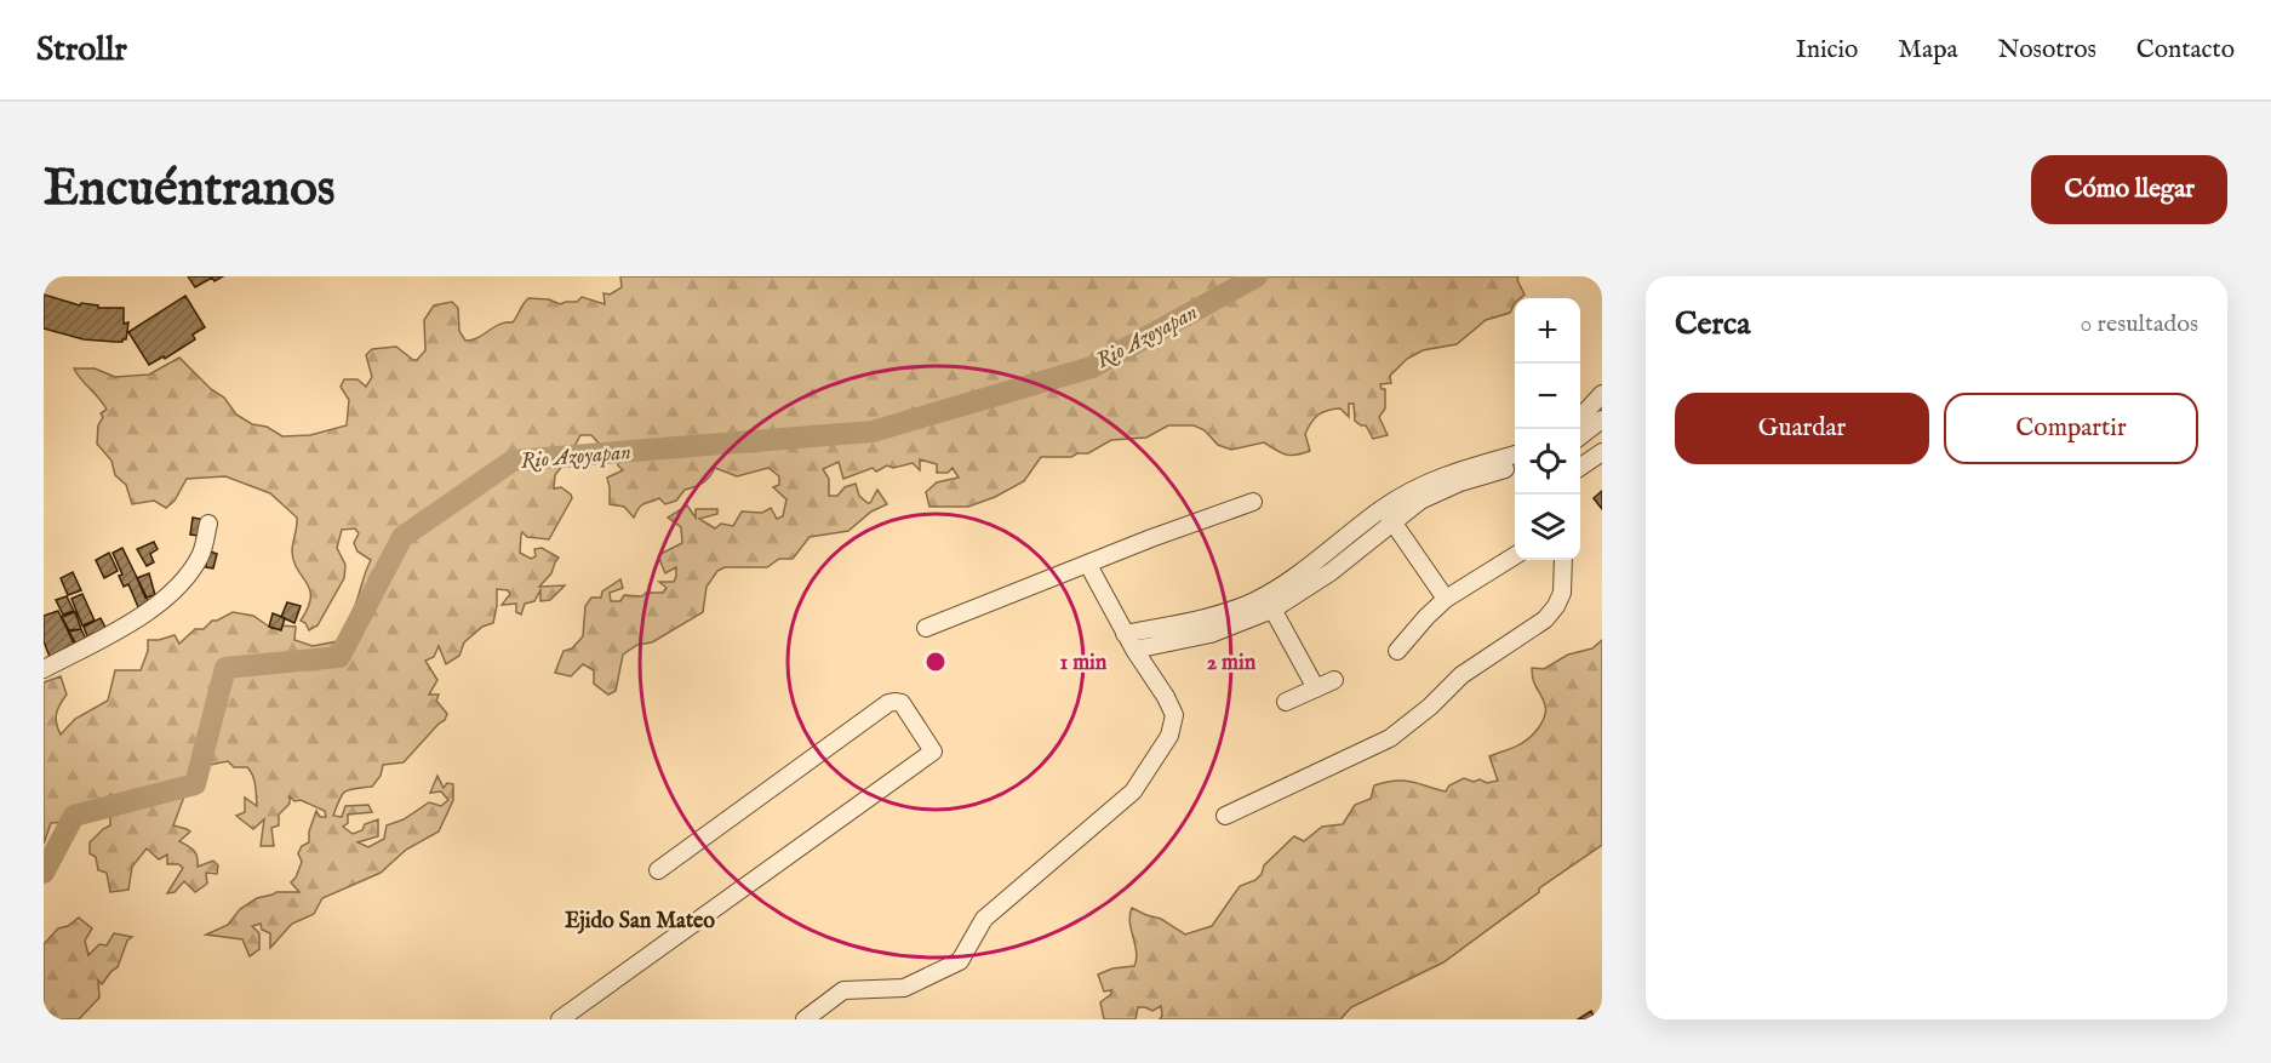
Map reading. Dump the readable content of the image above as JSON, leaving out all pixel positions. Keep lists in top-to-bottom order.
{
  "districts": ["Ejido San Mateo"],
  "water": ["Rio Azoyapan"],
  "page": {
    "header": "Strollr",
    "nav": [
      "Inicio",
      "Mapa",
      "Nosotros",
      "Contacto"
    ],
    "buttons": [
      "Cómo llegar",
      ["Guardar", "Compartir"]
    ],
    "title": "Encuéntranos",
    "heading": ["Cerca", "0 resultados"],
    "map_buttons": ["+", "−"]
  },
  "rings": ["1 min", "2 min"]
}
